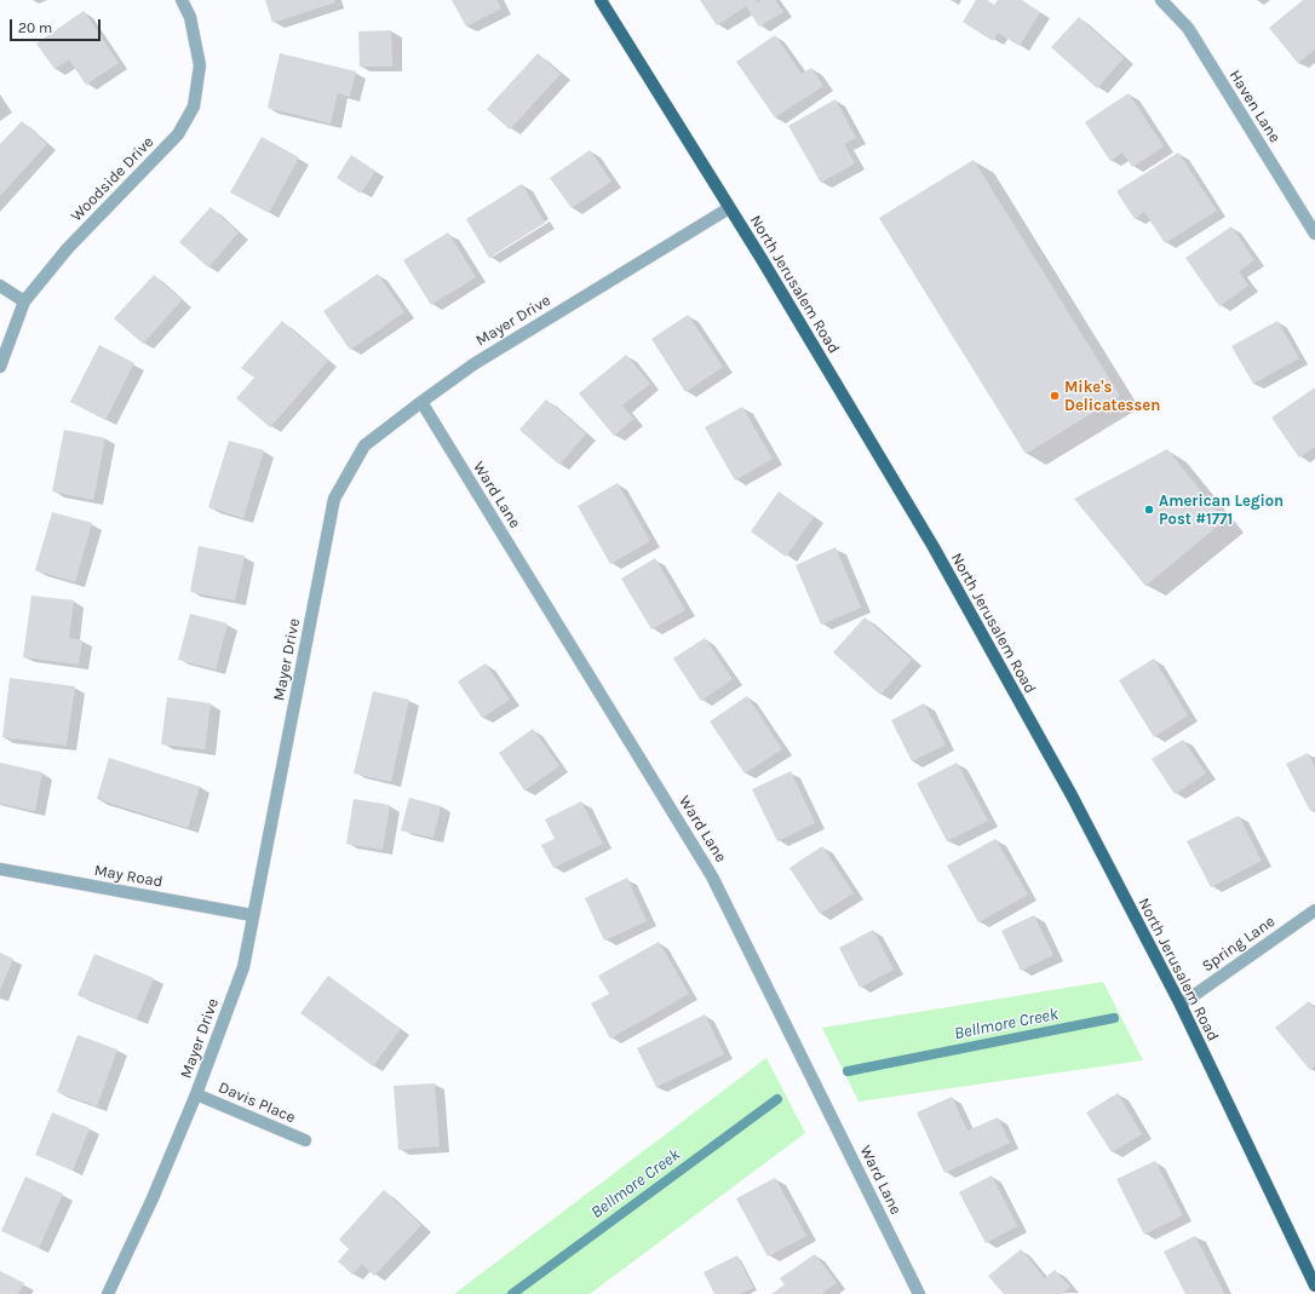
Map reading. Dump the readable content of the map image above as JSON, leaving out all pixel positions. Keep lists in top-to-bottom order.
{
  "streets": {
    "main road": ["North Jerusalem Road"],
    "street": [
      "Haven Lane",
      "Woodside Drive",
      "Mayer Drive",
      "Ward Lane",
      "May Road",
      "Spring Lane",
      "Davis Place"
    ]
  },
  "crossings": [
    ["North Jerusalem Road", "Mayer Drive"],
    ["North Jerusalem Road", "Spring Lane"],
    ["Mayer Drive", "Ward Lane"],
    ["Mayer Drive", "May Road"],
    ["Mayer Drive", "Davis Place"]
  ],
  "water": ["Bellmore Creek"],
  "places": ["Mike's Delicatessen", "American Legion Post #1771"],
  "scale_bar": "20 m"
}
